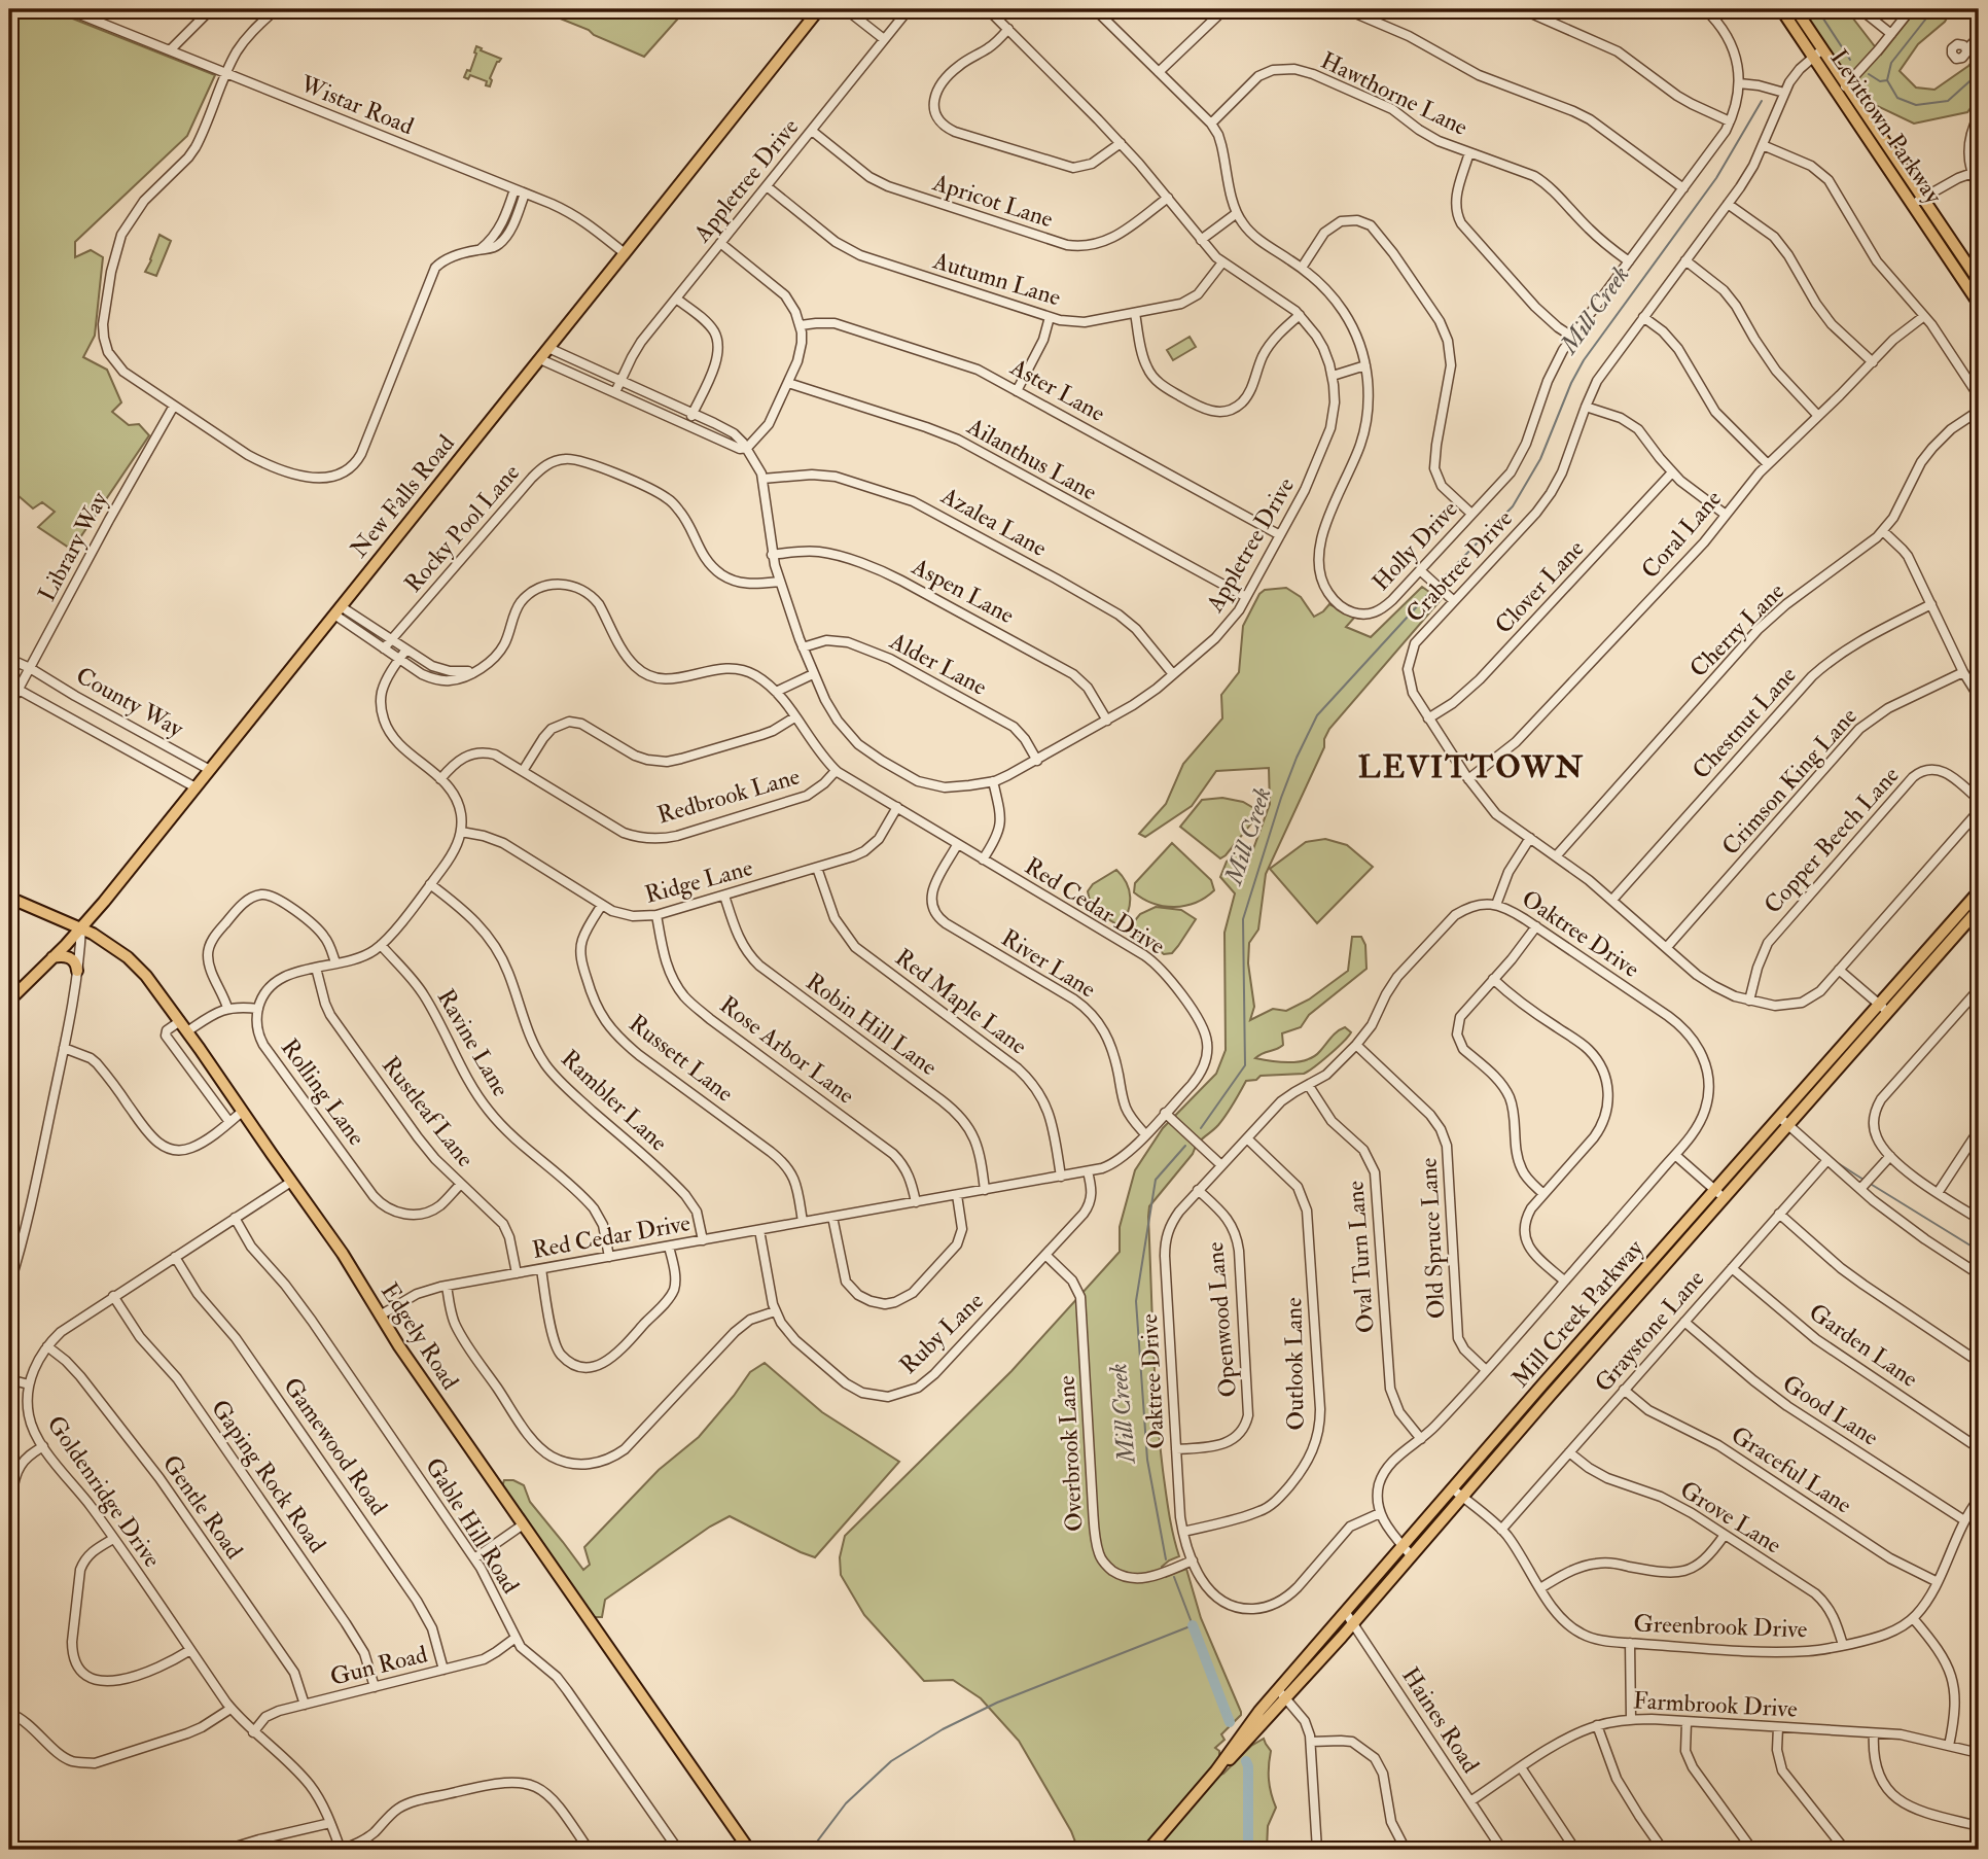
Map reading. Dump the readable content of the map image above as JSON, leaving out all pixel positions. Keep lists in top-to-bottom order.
{
  "streets": {
    "main road": [
      "Levittown Parkway",
      "New Falls Road",
      "Mill Creek Parkway",
      "Edgely Road"
    ],
    "street": [
      "Hawthorne Lane",
      "Wistar Road",
      "Appletree Drive",
      "Apricot Lane",
      "Autumn Lane",
      "Aster Lane",
      "Ailanthus Lane",
      "Azalea Lane",
      "Rocky Pool Lane",
      "Coral Lane",
      "Holly Drive",
      "Library Way",
      "Crabtree Drive",
      "Clover Lane",
      "Aspen Lane",
      "Cherry Lane",
      "Alder Lane",
      "County Way",
      "Chestnut Lane",
      "Crimson King Lane",
      "Redbrook Lane",
      "Copper Beech Lane",
      "Ridge Lane",
      "Red Cedar Drive",
      "Oaktree Drive",
      "River Lane",
      "Red Maple Lane",
      "Robin Hill Lane",
      "Ravine Lane",
      "Rose Arbor Lane",
      "Russett Lane",
      "Rolling Lane",
      "Rambler Lane",
      "Rustleaf Lane",
      "Old Spruce Lane",
      "Oval Turn Lane",
      "Openwood Lane",
      "Graystone Lane",
      "Ruby Lane",
      "Garden Lane",
      "Outlook Lane",
      "Good Lane",
      "Gamewood Road",
      "Overbrook Lane",
      "Graceful Lane",
      "Gaping Rock Road",
      "Goldenridge Drive",
      "Gentle Road",
      "Grove Lane",
      "Gable Hill Road",
      "Greenbrook Drive",
      "Gun Road",
      "Farmbrook Drive",
      "Haines Road"
    ]
  },
  "crossings": [
    ["Hawthorne Lane", "Holly Drive"],
    ["Wistar Road", "New Falls Road"],
    ["Levittown Parkway", "Crabtree Drive"],
    ["Appletree Drive", "Apricot Lane"],
    ["Appletree Drive", "Autumn Lane"],
    ["Appletree Drive", "Aster Lane"],
    ["Appletree Drive", "Ailanthus Lane"],
    ["Appletree Drive", "New Falls Road"],
    ["Appletree Drive", "Azalea Lane"],
    ["Appletree Drive", "Rocky Pool Lane"],
    ["Appletree Drive", "Aspen Lane"],
    ["Appletree Drive", "Alder Lane"],
    ["New Falls Road", "County Way"],
    ["New Falls Road", "Red Cedar Drive"],
    ["New Falls Road", "Edgely Road"],
    ["Rocky Pool Lane", "Red Cedar Drive"],
    ["Coral Lane", "Crabtree Drive"],
    ["Library Way", "County Way"],
    ["Crabtree Drive", "Clover Lane"],
    ["Crabtree Drive", "Cherry Lane"],
    ["Crabtree Drive", "Chestnut Lane"],
    ["Crabtree Drive", "Crimson King Lane"],
    ["Crabtree Drive", "Copper Beech Lane"],
    ["Redbrook Lane", "Red Cedar Drive"],
    ["Ridge Lane", "Red Cedar Drive"],
    ["Ridge Lane", "Red Maple Lane"],
    ["Ridge Lane", "Robin Hill Lane"],
    ["Ridge Lane", "Rose Arbor Lane"],
    ["Ridge Lane", "Russett Lane"],
    ["Red Cedar Drive", "River Lane"],
    ["Red Cedar Drive", "Red Maple Lane"],
    ["Red Cedar Drive", "Robin Hill Lane"],
    ["Red Cedar Drive", "Ravine Lane"],
    ["Red Cedar Drive", "Rose Arbor Lane"],
    ["Red Cedar Drive", "Russett Lane"],
    ["Red Cedar Drive", "Rambler Lane"],
    ["Red Cedar Drive", "Rustleaf Lane"],
    ["Red Cedar Drive", "Ruby Lane"],
    ["Red Cedar Drive", "Edgely Road"],
    ["Oaktree Drive", "Old Spruce Lane"],
    ["Oaktree Drive", "Oval Turn Lane"],
    ["Oaktree Drive", "Openwood Lane"],
    ["Oaktree Drive", "Outlook Lane"],
    ["Oaktree Drive", "Overbrook Lane"],
    ["Rolling Lane", "Rustleaf Lane"],
    ["Mill Creek Parkway", "Greenbrook Drive"],
    ["Mill Creek Parkway", "Haines Road"],
    ["Graystone Lane", "Garden Lane"],
    ["Graystone Lane", "Good Lane"],
    ["Graystone Lane", "Graceful Lane"],
    ["Graystone Lane", "Grove Lane"],
    ["Graystone Lane", "Greenbrook Drive"],
    ["Ruby Lane", "Overbrook Lane"],
    ["Edgely Road", "Goldenridge Drive"],
    ["Good Lane", "Greenbrook Drive"],
    ["Gamewood Road", "Goldenridge Drive"],
    ["Gamewood Road", "Gun Road"],
    ["Graceful Lane", "Greenbrook Drive"],
    ["Gaping Rock Road", "Goldenridge Drive"],
    ["Gaping Rock Road", "Gun Road"],
    ["Goldenridge Drive", "Gentle Road"],
    ["Goldenridge Drive", "Gable Hill Road"],
    ["Goldenridge Drive", "Gun Road"],
    ["Gentle Road", "Gun Road"],
    ["Grove Lane", "Greenbrook Drive"],
    ["Gable Hill Road", "Gun Road"],
    ["Farmbrook Drive", "Haines Road"]
  ],
  "districts": ["LEVITTOWN"],
  "water": ["Mill Creek"]
}
